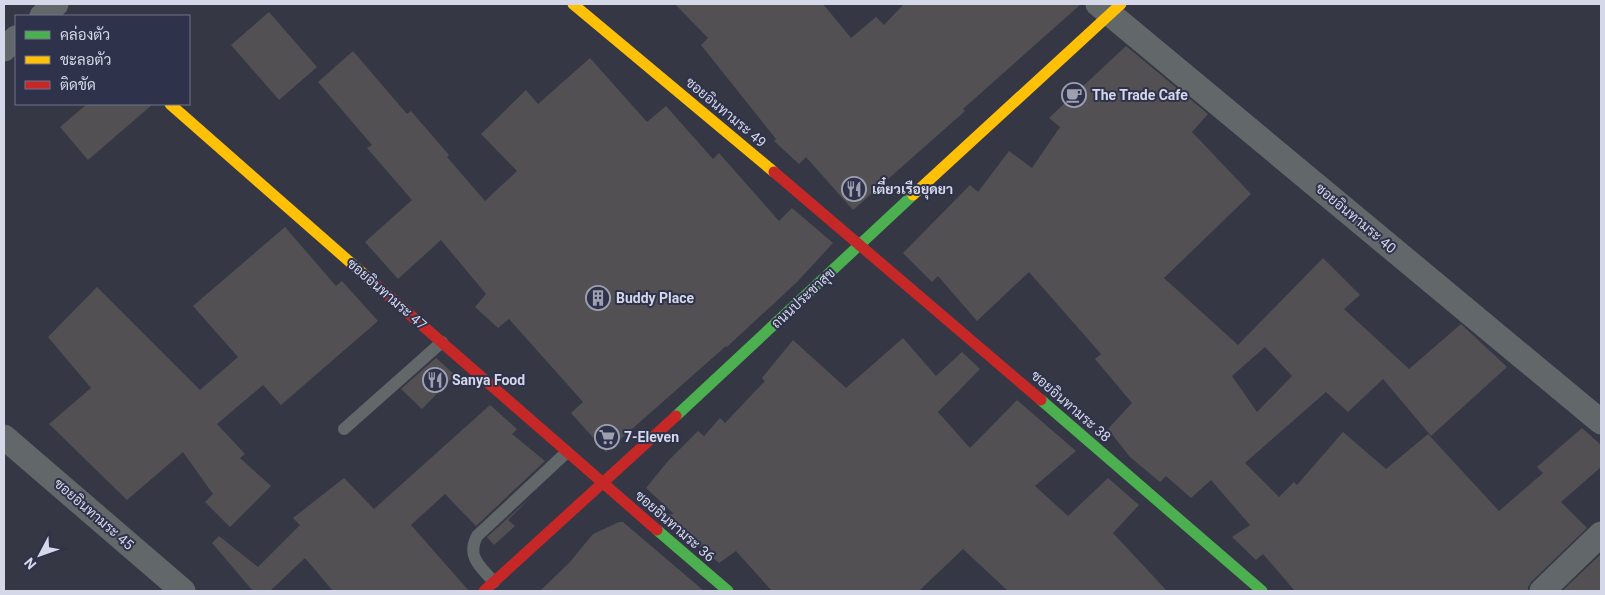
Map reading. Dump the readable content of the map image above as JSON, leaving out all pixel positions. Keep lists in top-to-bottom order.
{
  "streets": {
    "street": [
      "ซอยอินทามระ 49",
      "ซอยอินทามระ 40",
      "ซอยอินทามระ 47",
      "ถนนประชาสุข",
      "ซอยอินทามระ 38",
      "ซอยอินทามระ 45",
      "ซอยอินทามระ 36"
    ]
  },
  "crossings": [
    ["ซอยอินทามระ 49", "ถนนประชาสุข"],
    ["ซอยอินทามระ 49", "ซอยอินทามระ 38"],
    ["ซอยอินทามระ 40", "ถนนประชาสุข"],
    ["ซอยอินทามระ 47", "ถนนประชาสุข"],
    ["ซอยอินทามระ 47", "ซอยอินทามระ 36"],
    ["ถนนประชาสุข", "ซอยอินทามระ 38"],
    ["ถนนประชาสุข", "ซอยอินทามระ 36"]
  ],
  "places": {
    "cafe": ["The Trade Cafe"],
    "restaurant": ["เตี๋ยวเรือยุดยา", "Sanya Food"],
    "building": ["Buddy Place"],
    "supermarket": ["7-Eleven"]
  },
  "legend": ["คล่องตัว", "ชะลอตัว", "ติดขัด"],
  "north": "bottom left"
}
